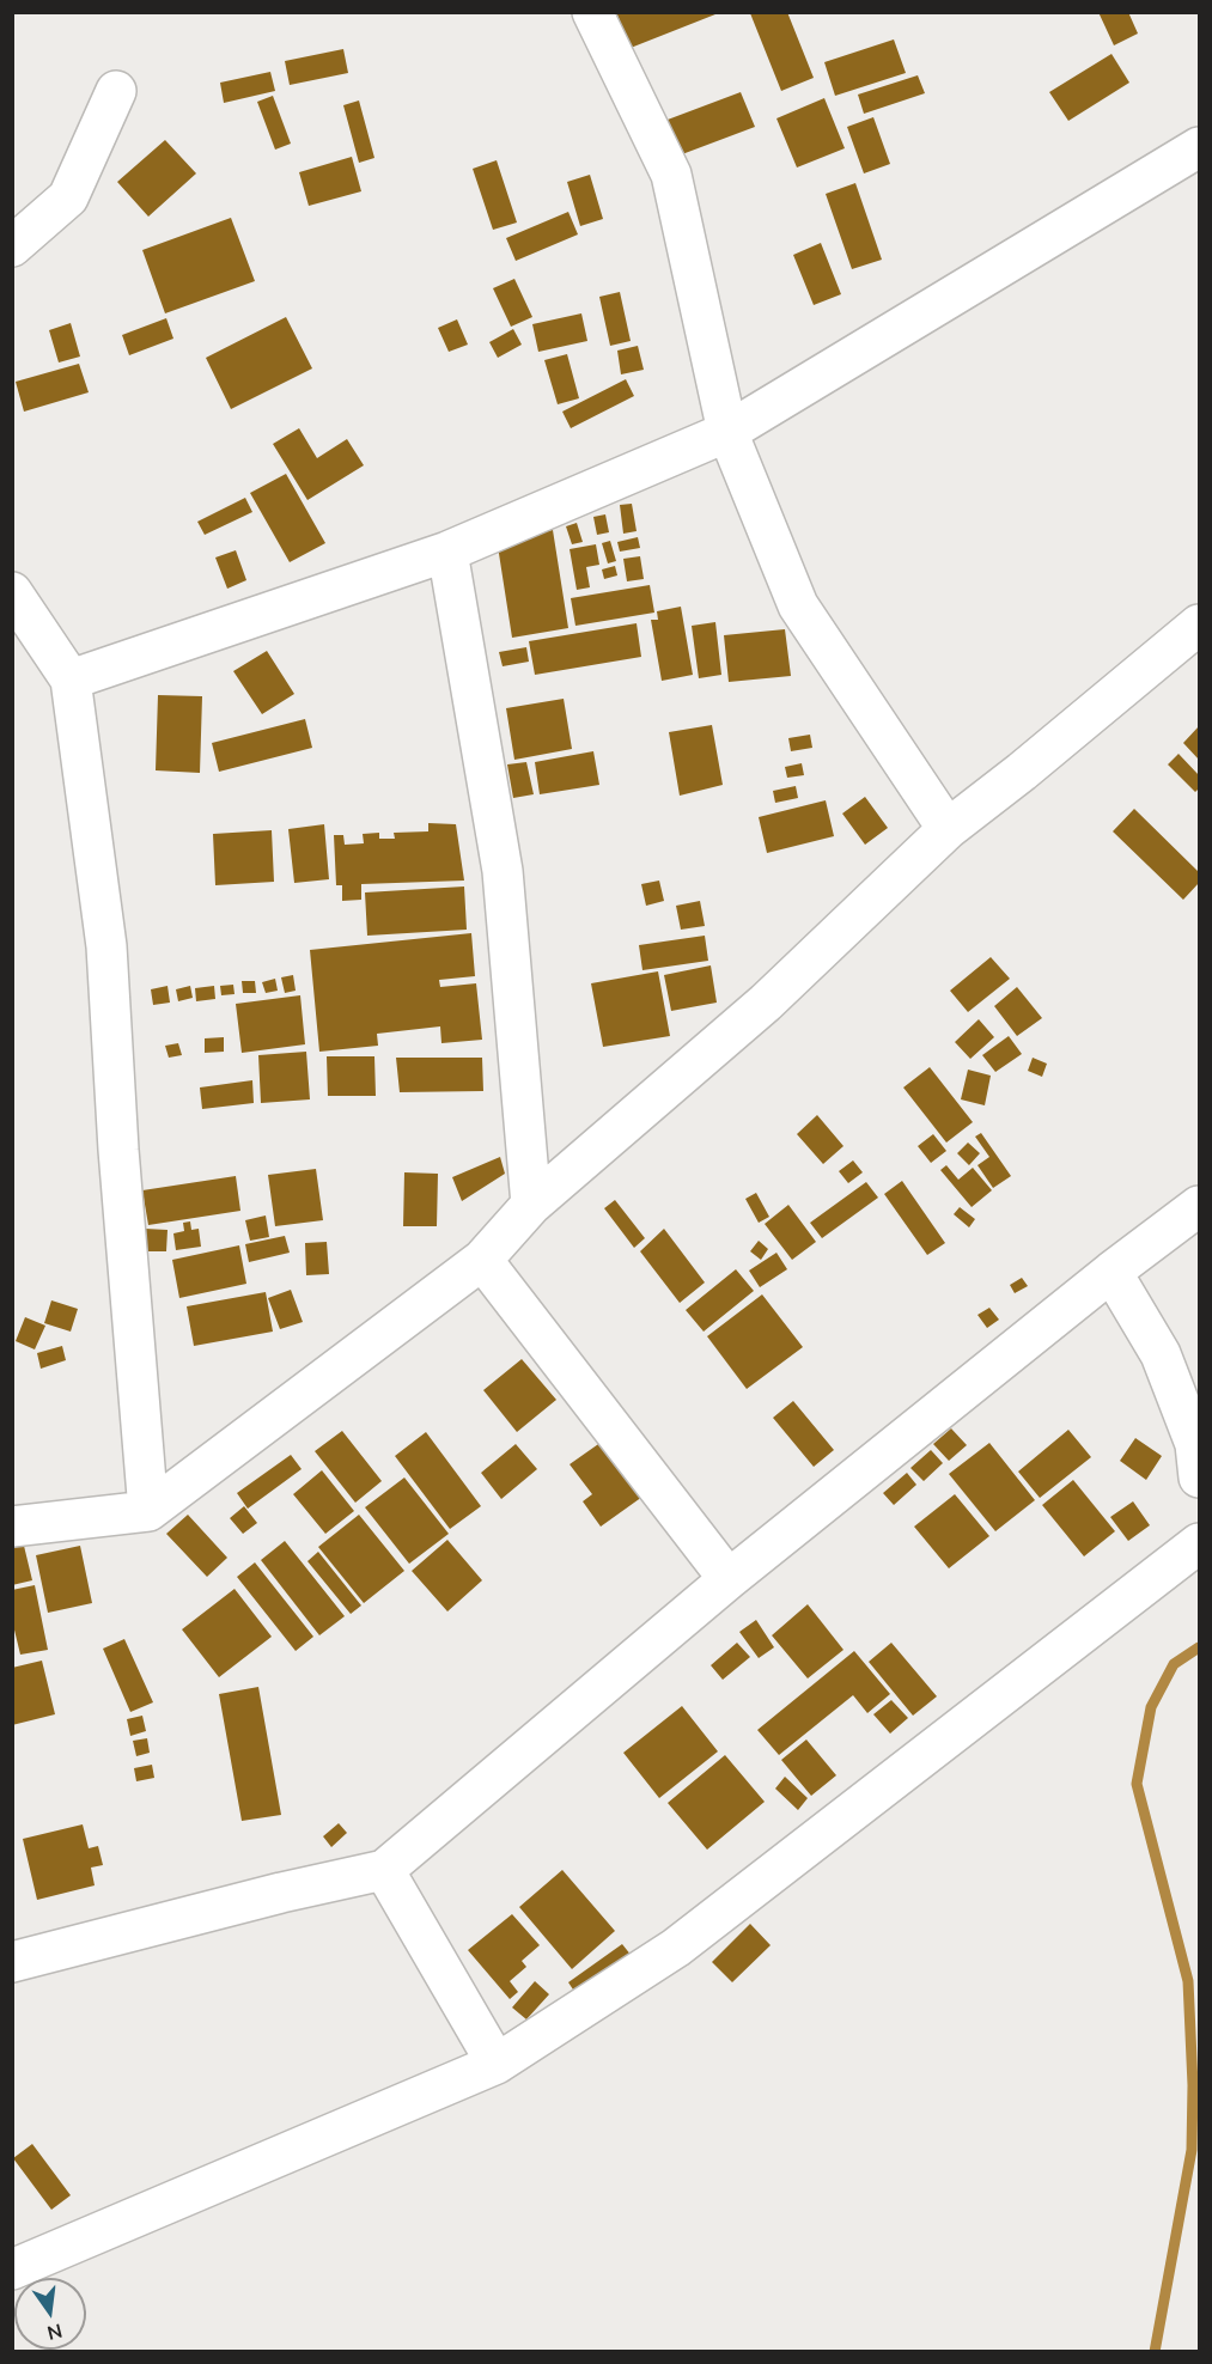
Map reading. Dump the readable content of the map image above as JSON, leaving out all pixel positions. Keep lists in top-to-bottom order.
{
  "north": "bottom"
}
